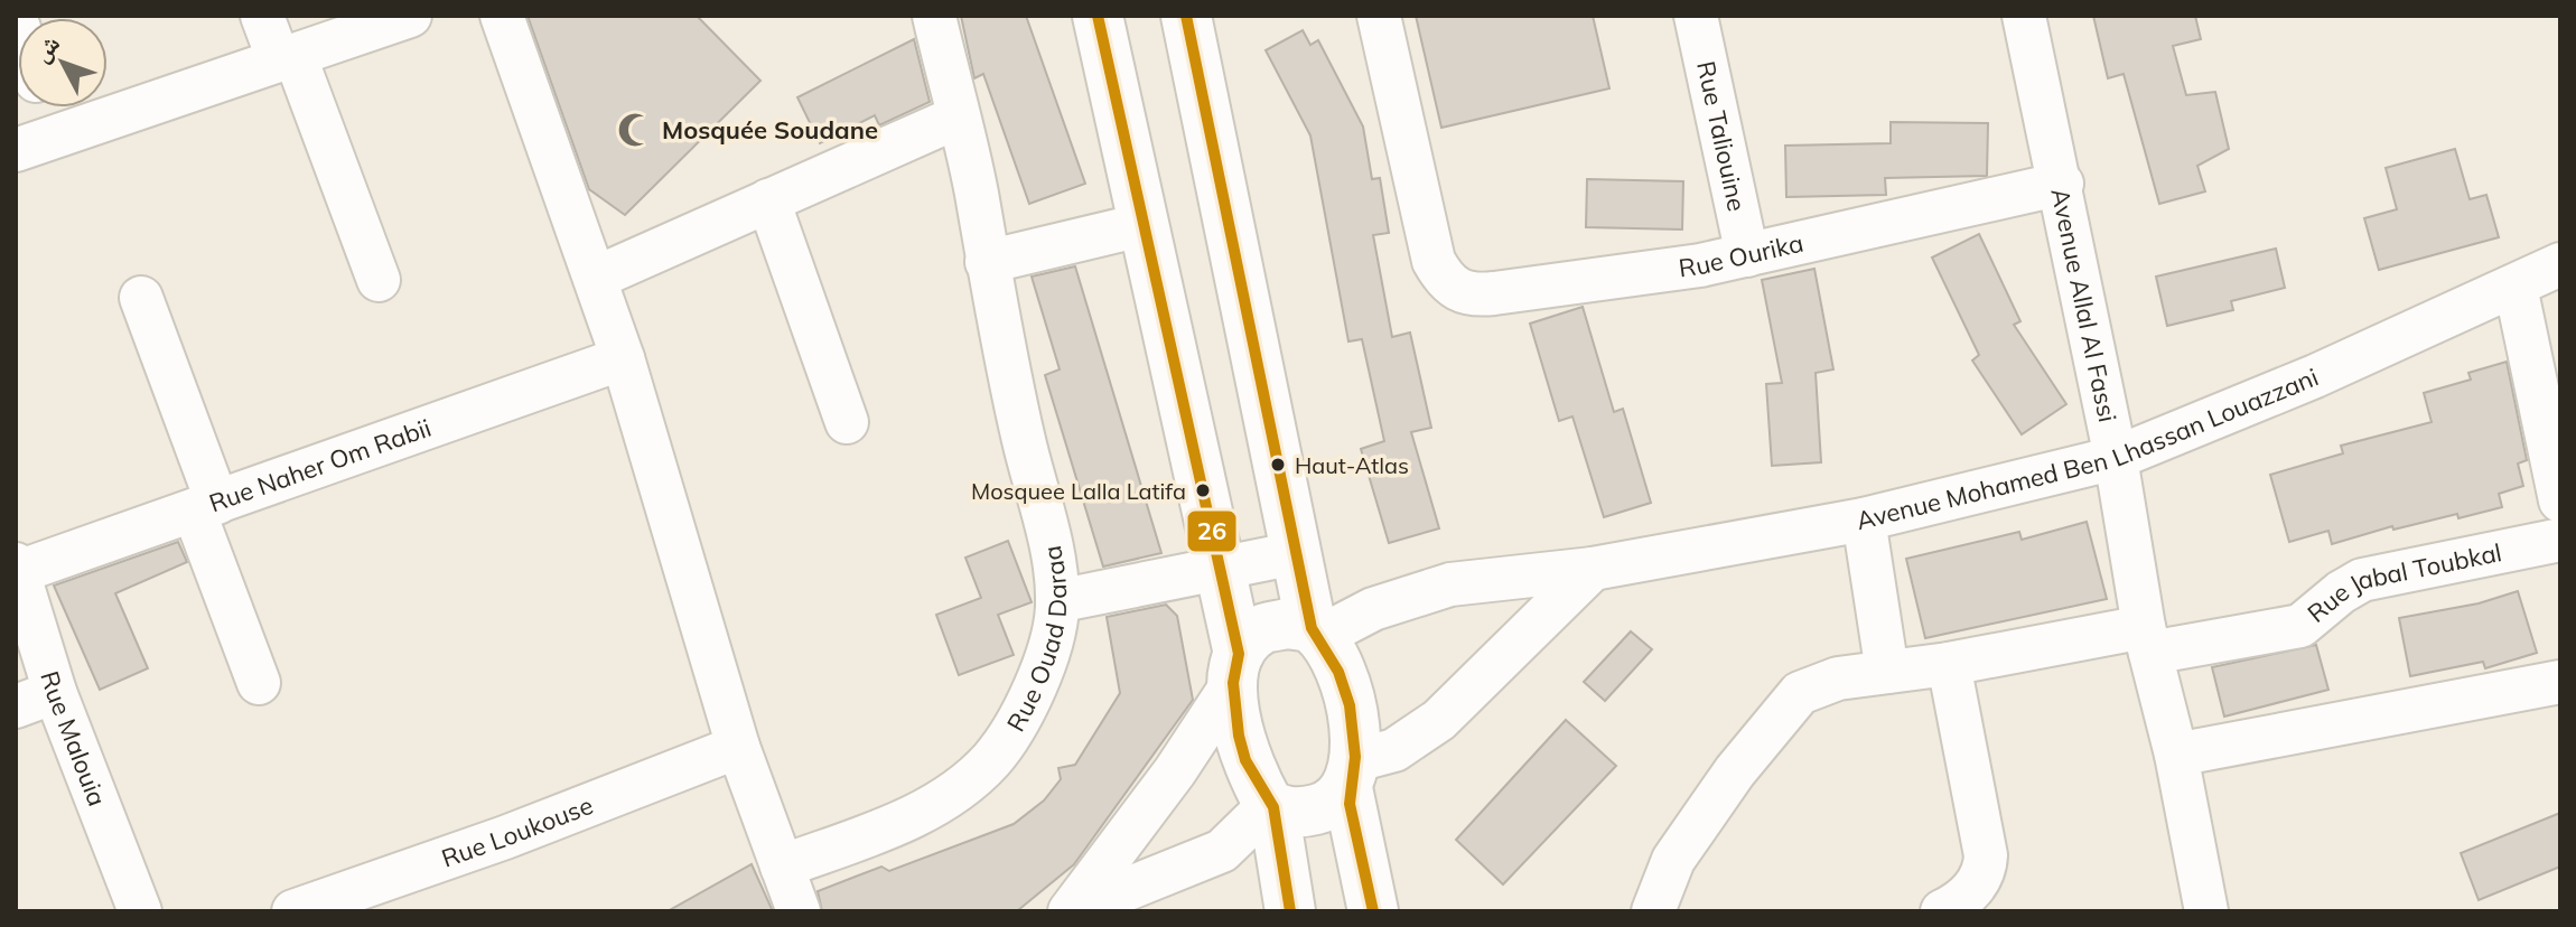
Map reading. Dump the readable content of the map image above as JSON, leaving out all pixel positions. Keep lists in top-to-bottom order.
{
  "streets": {
    "street": [
      "Rue Taliouine",
      "Rue Ourika",
      "Avenue Allal Al Fassi",
      "Avenue Mohamed Ben Lhassan Louazzani",
      "Rue Naher Om Rabii",
      "Rue Jabal Toubkal",
      "Rue Ouad Daraa",
      "Rue Malouia",
      "Rue Loukouse"
    ]
  },
  "crossings": [
    ["Rue Taliouine", "Rue Ourika"],
    ["Rue Ourika", "Avenue Allal Al Fassi"],
    ["Avenue Allal Al Fassi", "Avenue Mohamed Ben Lhassan Louazzani"],
    ["Avenue Allal Al Fassi", "Rue Jabal Toubkal"],
    ["Rue Naher Om Rabii", "Rue Malouia"]
  ],
  "places": {
    "mosque": ["Mosquée Soudane"],
    "other": ["Haut-Atlas", "Mosquee Lalla Latifa"]
  },
  "lines": ["transit line 26"],
  "north": "top left"
}
